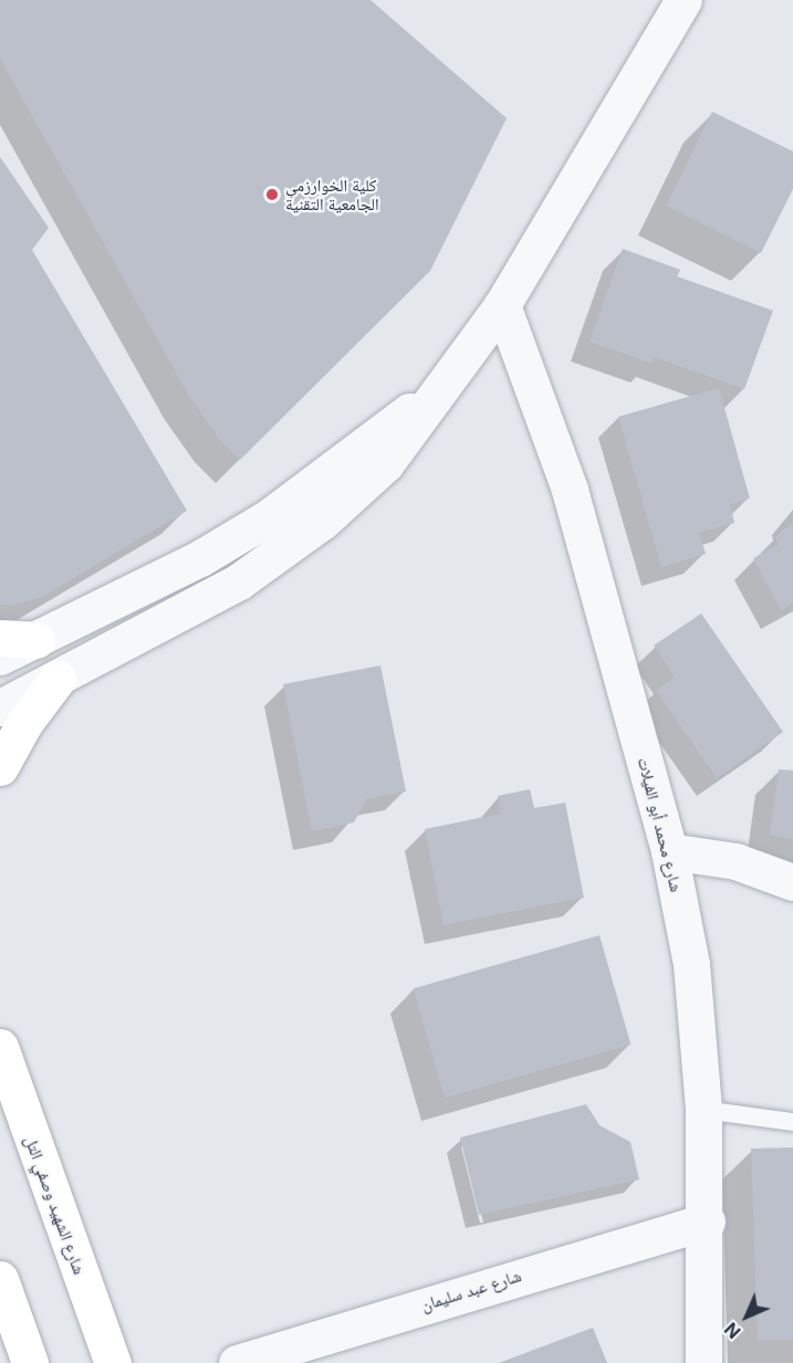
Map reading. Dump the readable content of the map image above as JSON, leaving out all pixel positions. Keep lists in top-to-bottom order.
{
  "streets": {
    "main road": ["شارع الشهيد وصفي التل"],
    "street": ["شارع محمد أبو الفيلات", "شارع عبد سليمان"]
  },
  "crossings": [
    ["شارع محمد أبو الفيلات", "شارع عبد سليمان"]
  ],
  "places": ["كلية الخوارزمي الجامعية التقنية"],
  "north": "bottom left"
}
